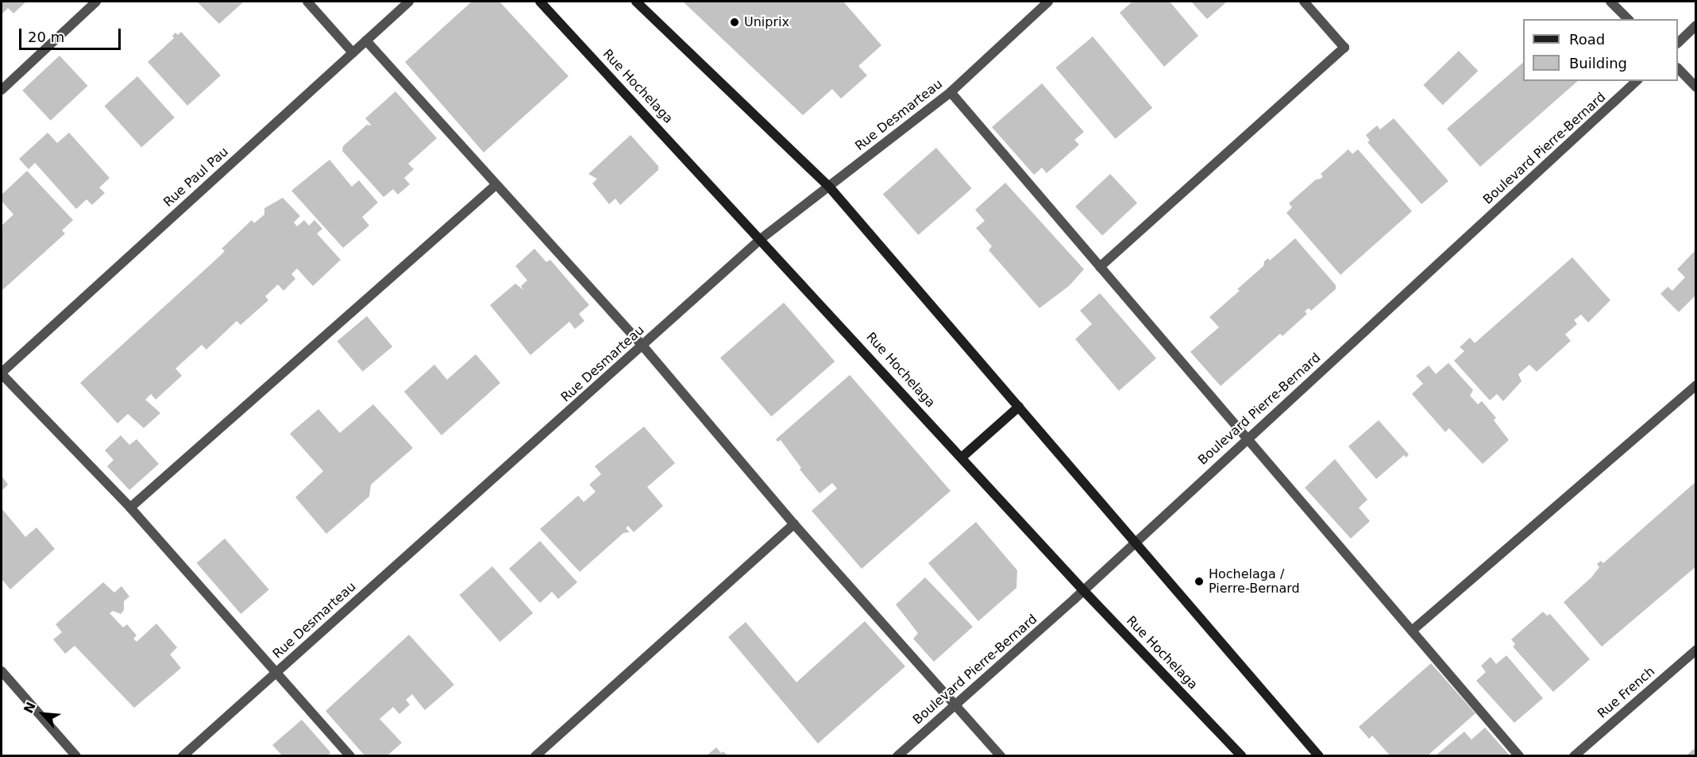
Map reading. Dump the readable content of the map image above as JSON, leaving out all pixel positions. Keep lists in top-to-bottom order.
{
  "streets": {
    "main road": ["Rue Hochelaga"],
    "street": [
      "Rue Desmarteau",
      "Boulevard Pierre-Bernard",
      "Rue Paul Pau",
      "Rue French"
    ]
  },
  "crossings": [
    ["Rue Hochelaga", "Rue Desmarteau"],
    ["Rue Hochelaga", "Boulevard Pierre-Bernard"]
  ],
  "places": ["Uniprix", "Hochelaga / Pierre-Bernard"],
  "legend": ["Road", "Building"],
  "scale_bar": "20 m",
  "north": "top left"
}
